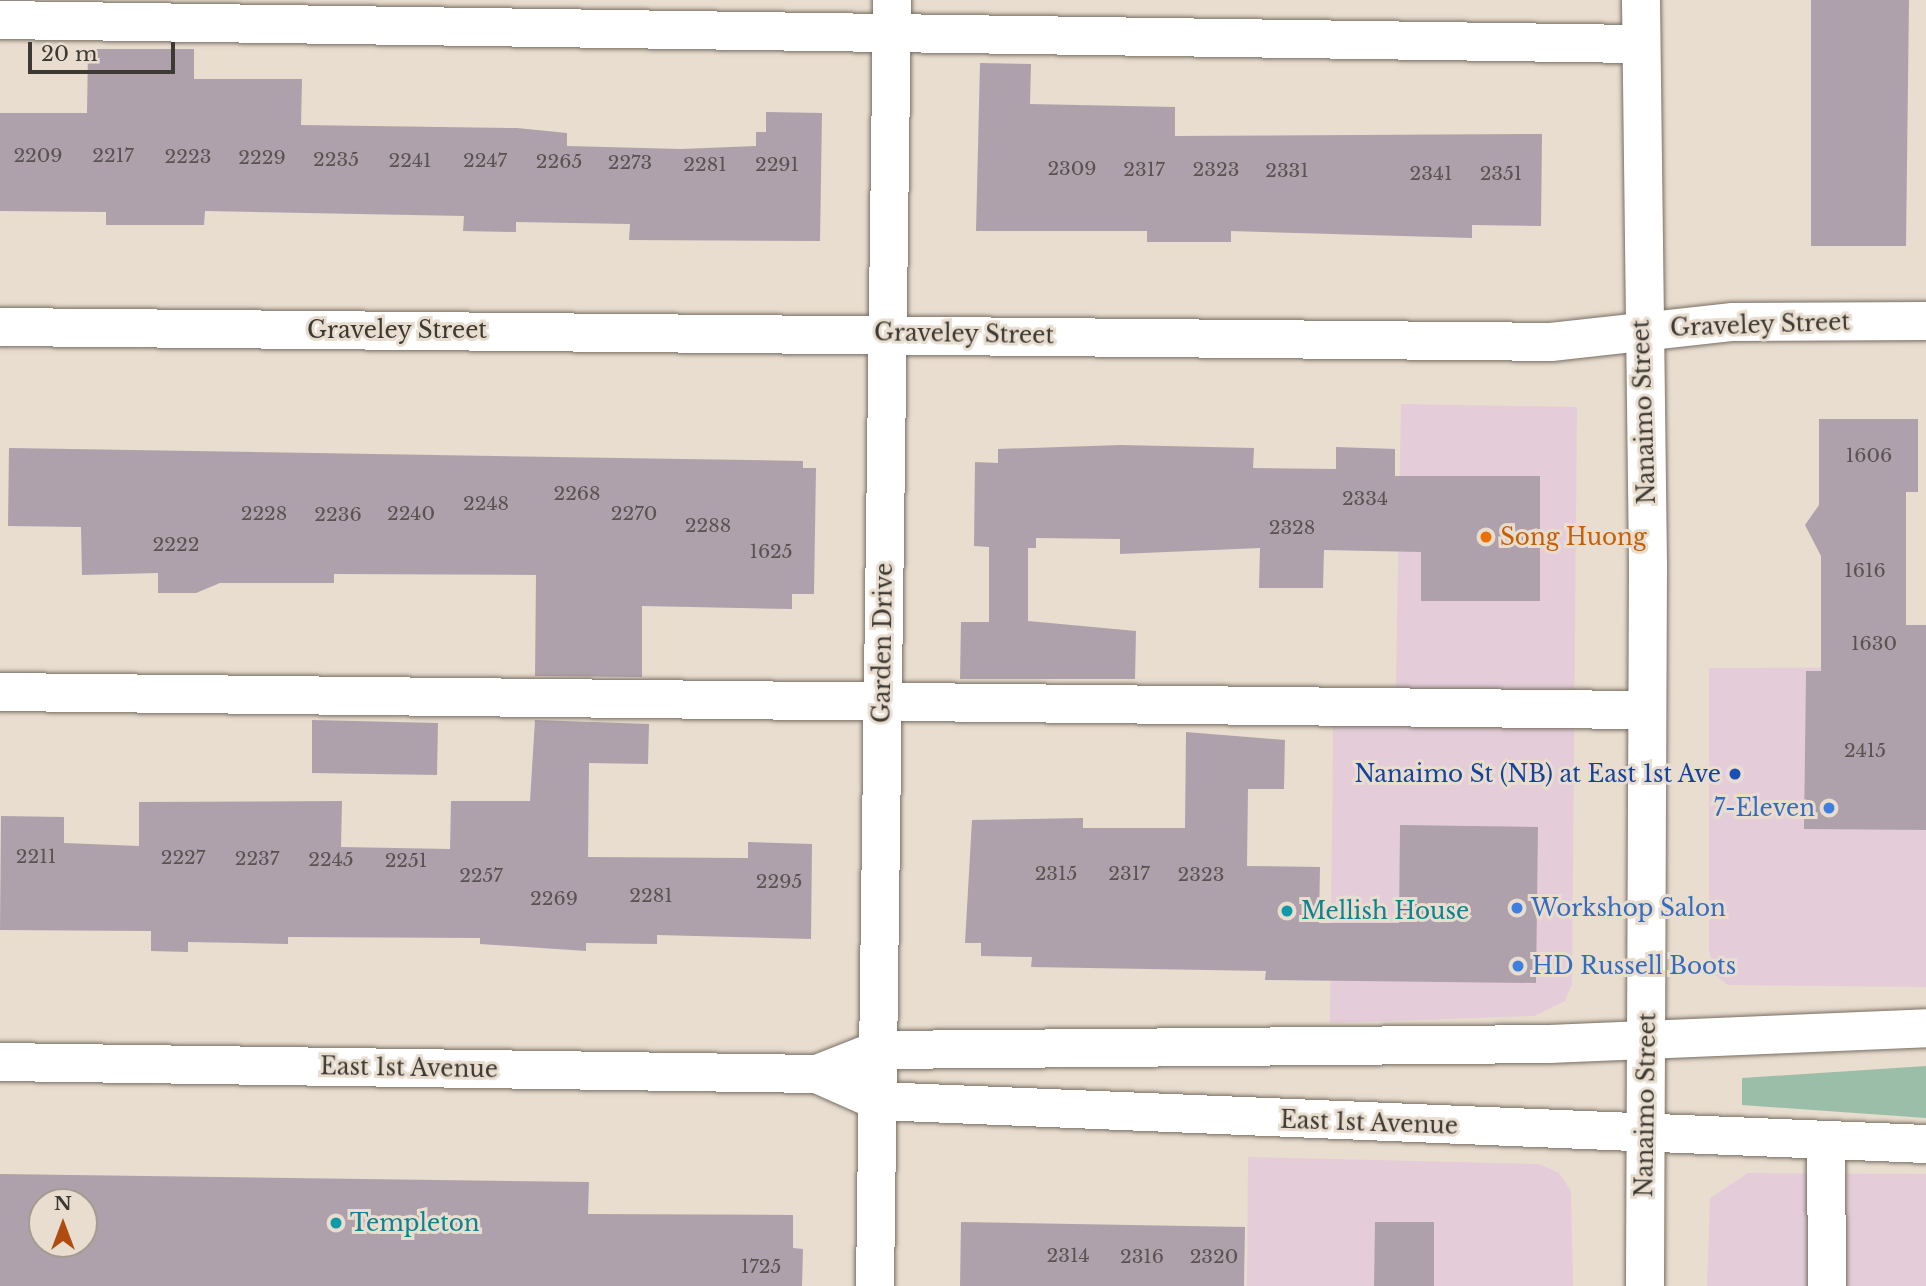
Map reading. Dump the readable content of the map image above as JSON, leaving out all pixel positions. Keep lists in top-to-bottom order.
{
  "streets": {
    "main road": [
      "Graveley Street",
      "Nanaimo Street",
      "Garden Drive",
      "East 1st Avenue"
    ]
  },
  "crossings": [
    ["Graveley Street", "Nanaimo Street"],
    ["Graveley Street", "Garden Drive"],
    ["Nanaimo Street", "East 1st Avenue"],
    ["Garden Drive", "East 1st Avenue"]
  ],
  "places": [
    "Song Huong",
    "Nanaimo St (NB) at East 1st Ave",
    "7-Eleven",
    "Workshop Salon",
    "Mellish House",
    "HD Russell Boots",
    "Templeton"
  ],
  "house_numbers": [
    "2209",
    "2217",
    "2223",
    "2229",
    "2235",
    "2241",
    "2247",
    "2265",
    "2273",
    "2281",
    "2291",
    "2309",
    "2317",
    "2323",
    "2331",
    "2341",
    "2351",
    "1606",
    "2268",
    "2334",
    "2248",
    "2228",
    "2240",
    "2270",
    "2236",
    "2288",
    "2328",
    "2222",
    "1625",
    "1616",
    "1630",
    "2415",
    "2211",
    "2227",
    "2237",
    "2245",
    "2251",
    "2315",
    "2317",
    "2323",
    "2257",
    "2295",
    "2281",
    "2269",
    "2314",
    "2316",
    "2320",
    "1725"
  ],
  "scale_bar": "20 m",
  "north": "top"
}
